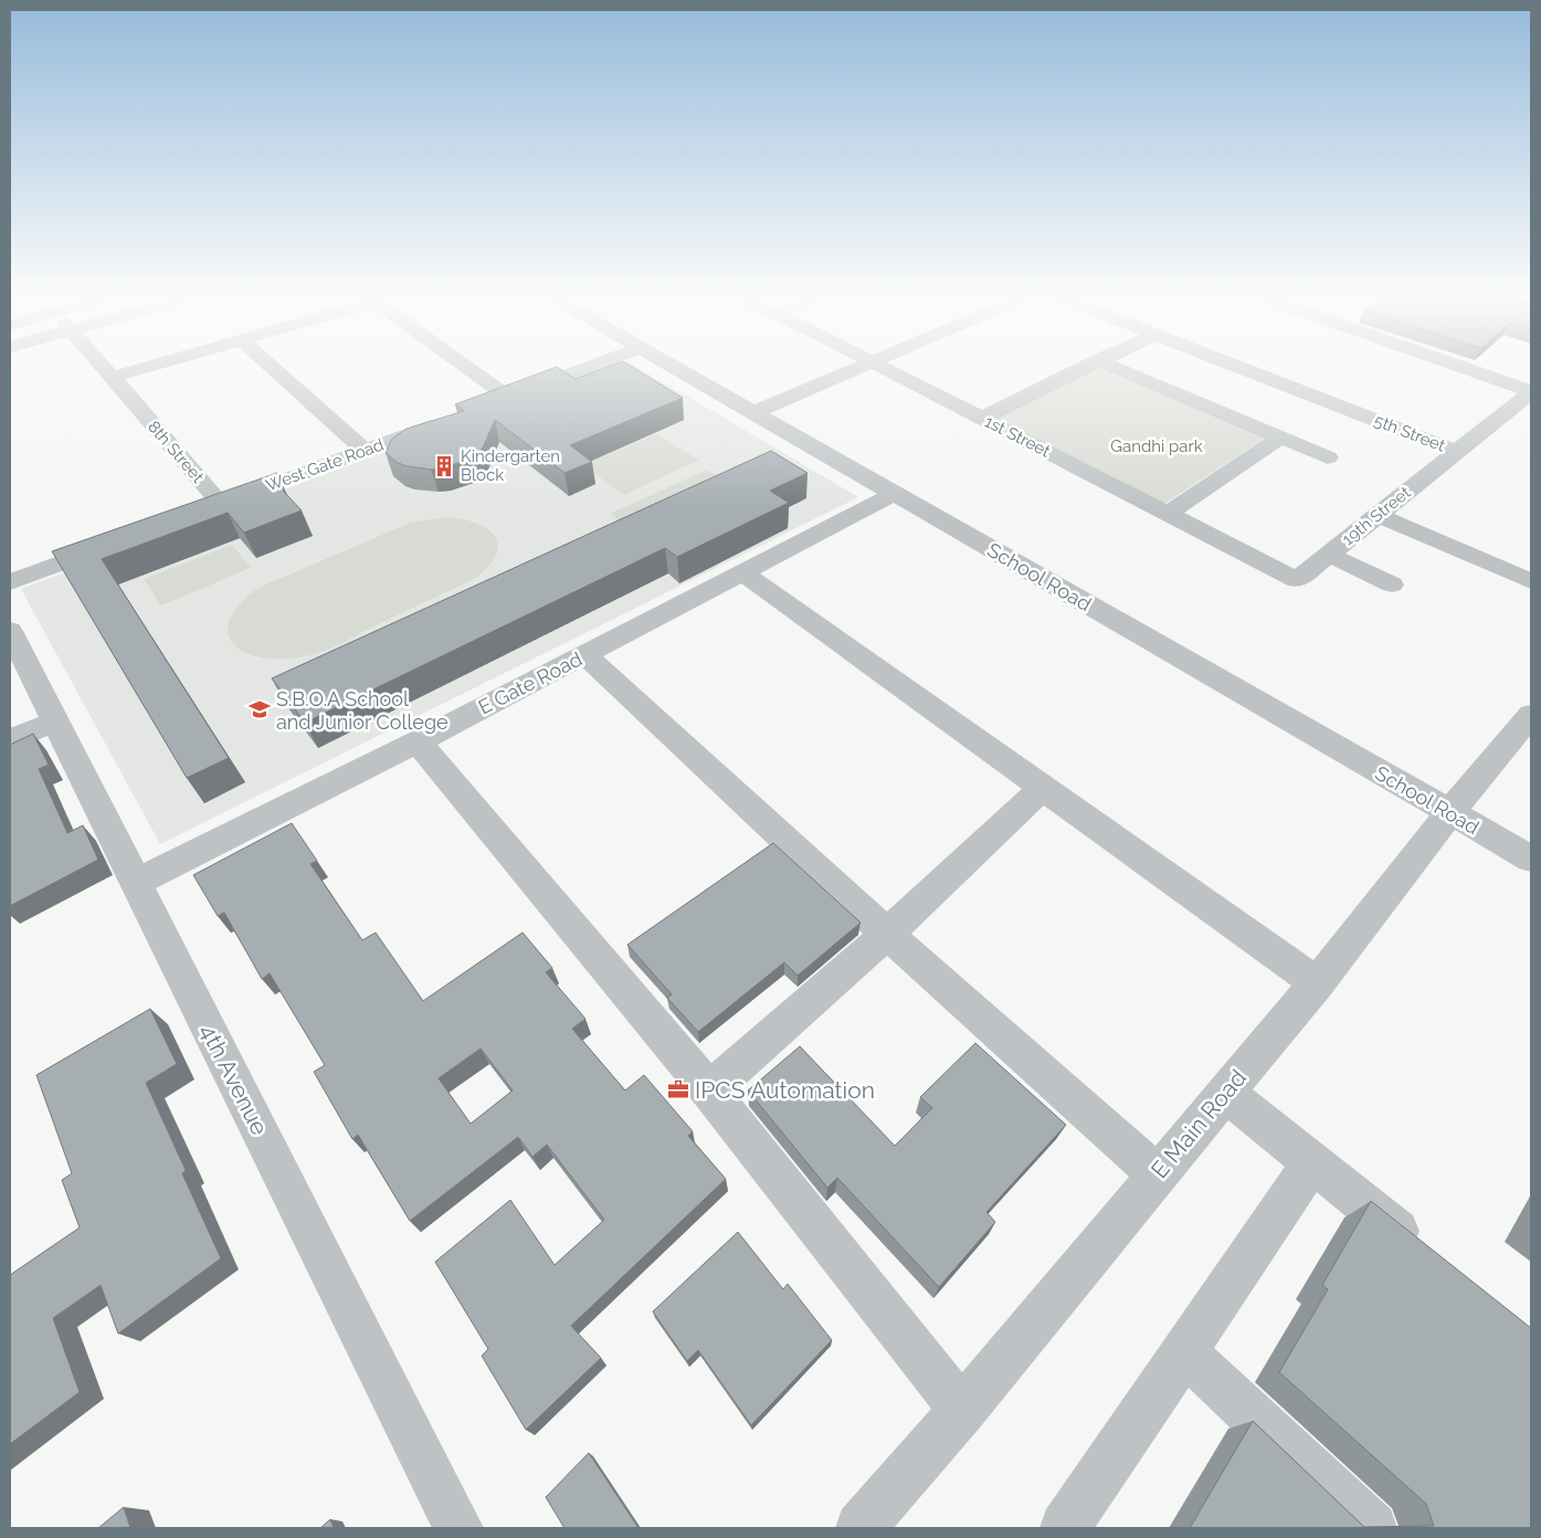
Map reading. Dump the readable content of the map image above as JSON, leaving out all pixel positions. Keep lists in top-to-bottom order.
{
  "streets": {
    "street": [
      "5th Street",
      "1st Street",
      "8th Street",
      "West Gate Road",
      "19th Street",
      "School Road",
      "E Gate Road",
      "4th Avenue",
      "E Main Road"
    ]
  },
  "crossings": [
    ["5th Street", "19th Street"],
    ["1st Street", "19th Street"],
    ["8th Street", "West Gate Road"],
    ["School Road", "E Gate Road"],
    ["School Road", "E Main Road"],
    ["E Gate Road", "4th Avenue"]
  ],
  "parks": ["Gandhi park"],
  "places": {
    "building": ["Kindergarten Block"],
    "school or university": ["S.B.O.A School and Junior College"],
    "office": ["IPCS Automation"]
  }
}
